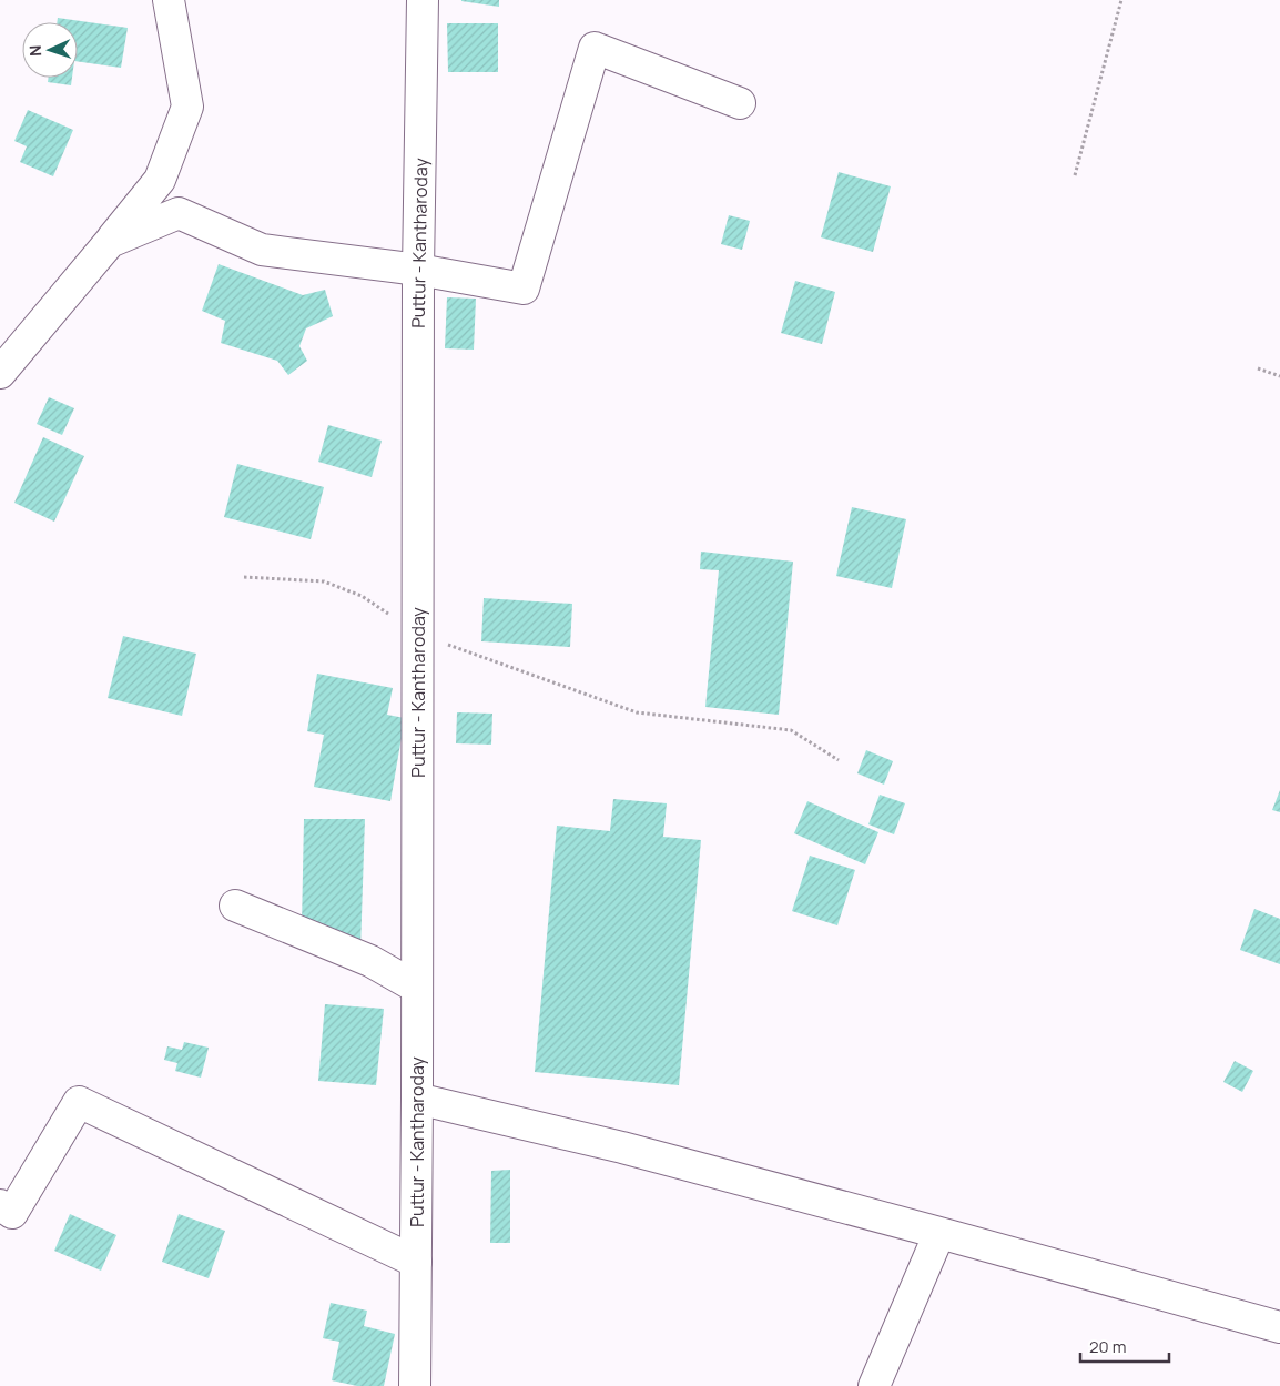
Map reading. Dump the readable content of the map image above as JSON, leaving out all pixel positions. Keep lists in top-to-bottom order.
{
  "streets": {
    "street": ["Puttur - Kantharoday"]
  },
  "scale_bar": "20 m",
  "north": "left"
}
